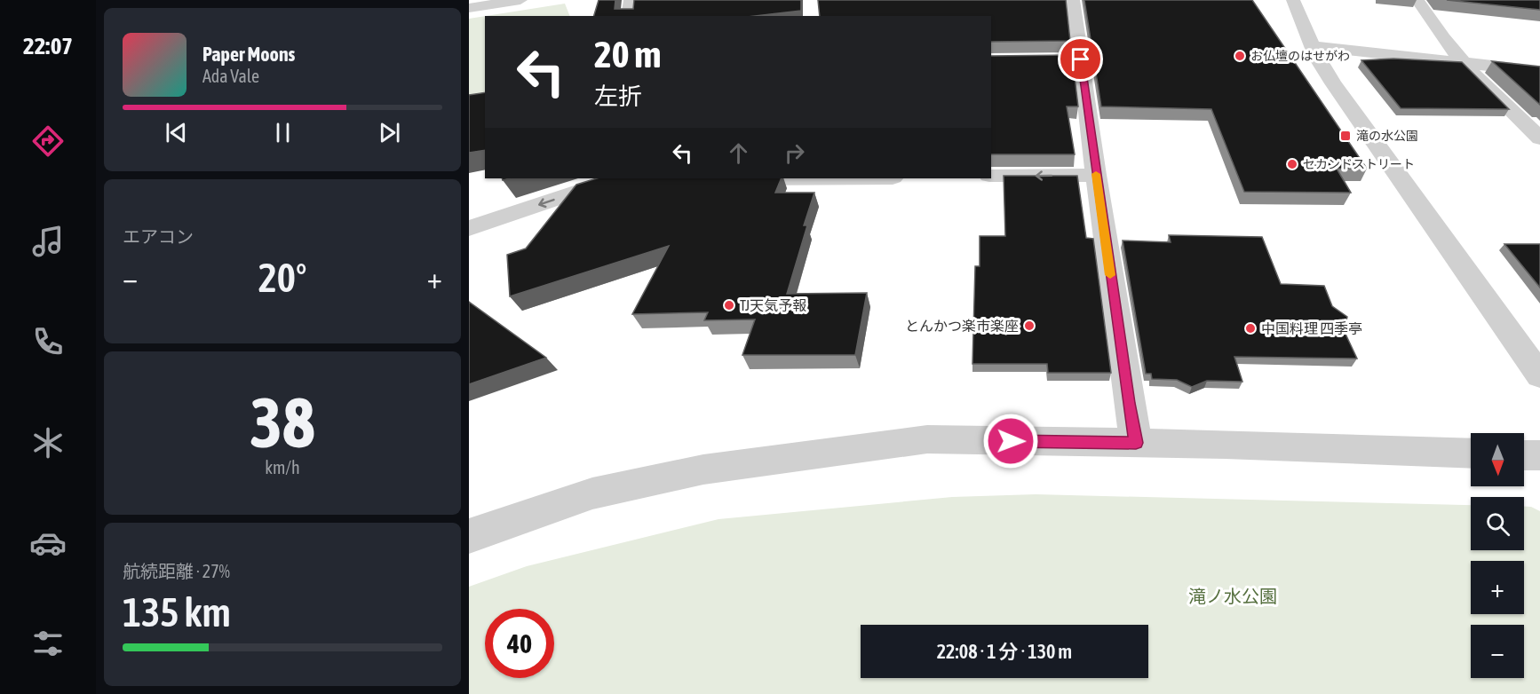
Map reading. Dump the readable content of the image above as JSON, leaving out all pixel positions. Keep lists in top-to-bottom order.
{
  "parks": ["滝ノ水公園"],
  "places": {
    "other": [
      "お仏壇のはせがわ",
      "セカンドストリート",
      "TJ天気予報",
      "とんかつ楽市楽座",
      "中国料理 四季亭"
    ],
    "transit": ["滝の水公園"]
  },
  "north": "bottom",
  "page": {
    "tabs": "22:07",
    "turn": ["20 m", "左折"],
    "song": ["Paper Moons", "Ada Vale"],
    "tile": [
      "エアコン",
      ["38", "km/h"],
      ["航続距離 · 27%", "135 km"]
    ],
    "heat": ["−", "20°", "+"],
    "map_buttons": ["+", "−"],
    "limit": "40",
    "trip": "22:08 · 1 分 · 130 m"
  }
}
